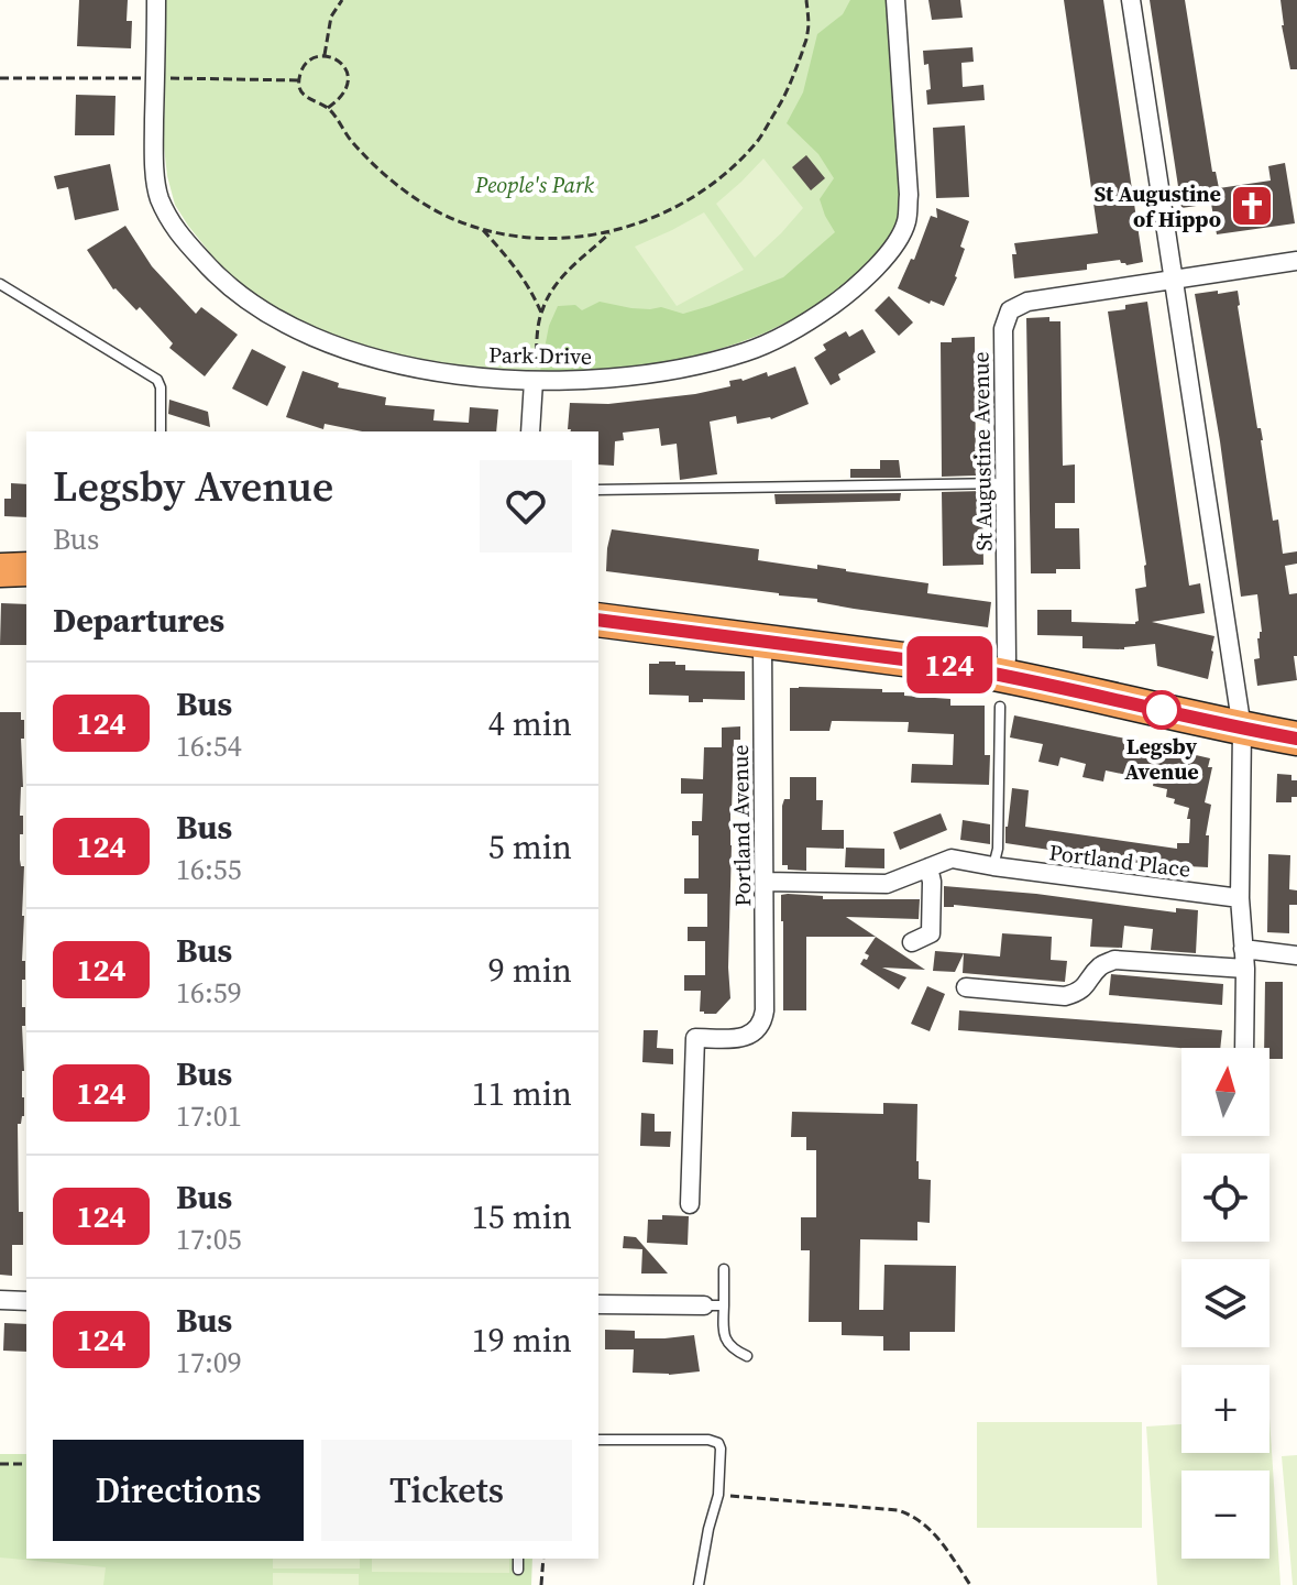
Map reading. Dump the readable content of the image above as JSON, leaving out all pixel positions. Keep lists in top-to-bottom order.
{
  "streets": {
    "street": [
      "Park Drive",
      "St Augustine Avenue",
      "Portland Avenue",
      "Portland Place"
    ]
  },
  "crossings": [
    ["Portland Avenue", "Portland Place"]
  ],
  "parks": ["People's Park"],
  "places": {
    "church": ["St Augustine of Hippo"],
    "other": ["Legsby Avenue"]
  },
  "lines": ["bus line 124"],
  "north": "top",
  "page": {
    "on_map": "124",
    "heading": [
      ["Legsby Avenue", "Bus"],
      "Departures"
    ],
    "list": [
      {
        "mark": "124",
        "name": "Bus",
        "note": "16:54",
        "value": "4 min"
      },
      {
        "mark": "124",
        "name": "Bus",
        "note": "16:55",
        "value": "5 min"
      },
      {
        "mark": "124",
        "name": "Bus",
        "note": "16:59",
        "value": "9 min"
      },
      {
        "mark": "124",
        "name": "Bus",
        "note": "17:01",
        "value": "11 min"
      },
      {
        "mark": "124",
        "name": "Bus",
        "note": "17:05",
        "value": "15 min"
      },
      {
        "mark": "124",
        "name": "Bus",
        "note": "17:09",
        "value": "19 min"
      }
    ],
    "map_buttons": ["+", "−"],
    "buttons": ["Directions", "Tickets"]
  }
}
